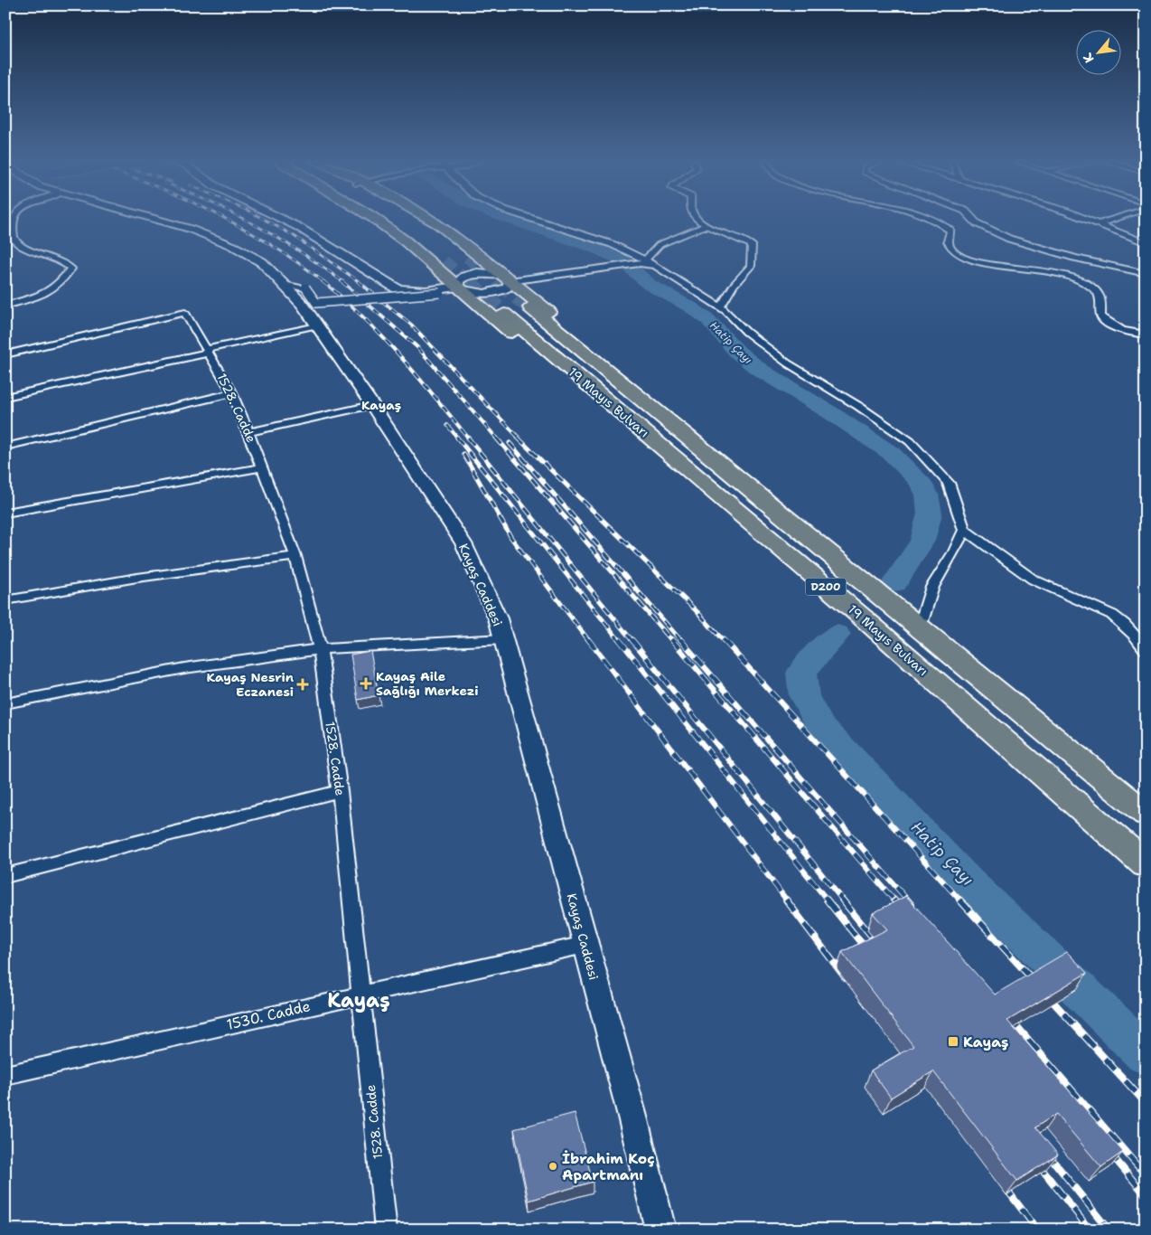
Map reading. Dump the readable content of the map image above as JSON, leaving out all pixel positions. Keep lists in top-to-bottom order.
{
  "streets": {
    "highway": ["19 Mayıs Bulvarı", "D200"],
    "street": ["1528. Cadde", "Kayaş Caddesi", "1530. Cadde"]
  },
  "crossings": [
    ["1528. Cadde", "1530. Cadde"],
    ["Kayaş Caddesi", "1530. Cadde"]
  ],
  "districts": ["Kayaş", "Kayaş"],
  "water": ["Hatip Çayı"],
  "places": {
    "health": ["Kayaş Aile Sağlığı Merkezi", "Kayaş Nesrin Eczanesi"],
    "transit": ["Kayaş"],
    "other": ["İbrahim Koç Apartmanı"]
  },
  "north": "bottom left"
}
